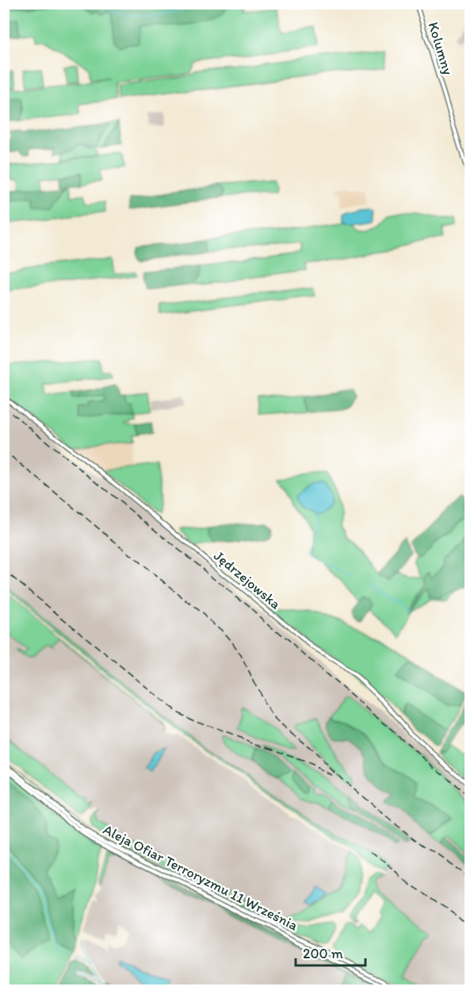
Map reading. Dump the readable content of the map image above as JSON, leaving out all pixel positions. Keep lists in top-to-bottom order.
{
  "streets": {
    "street": ["Kolumny", "Jędrzejowska", "Aleja Ofiar Terroryzmu 11 Września"]
  },
  "scale_bar": "200 m"
}
